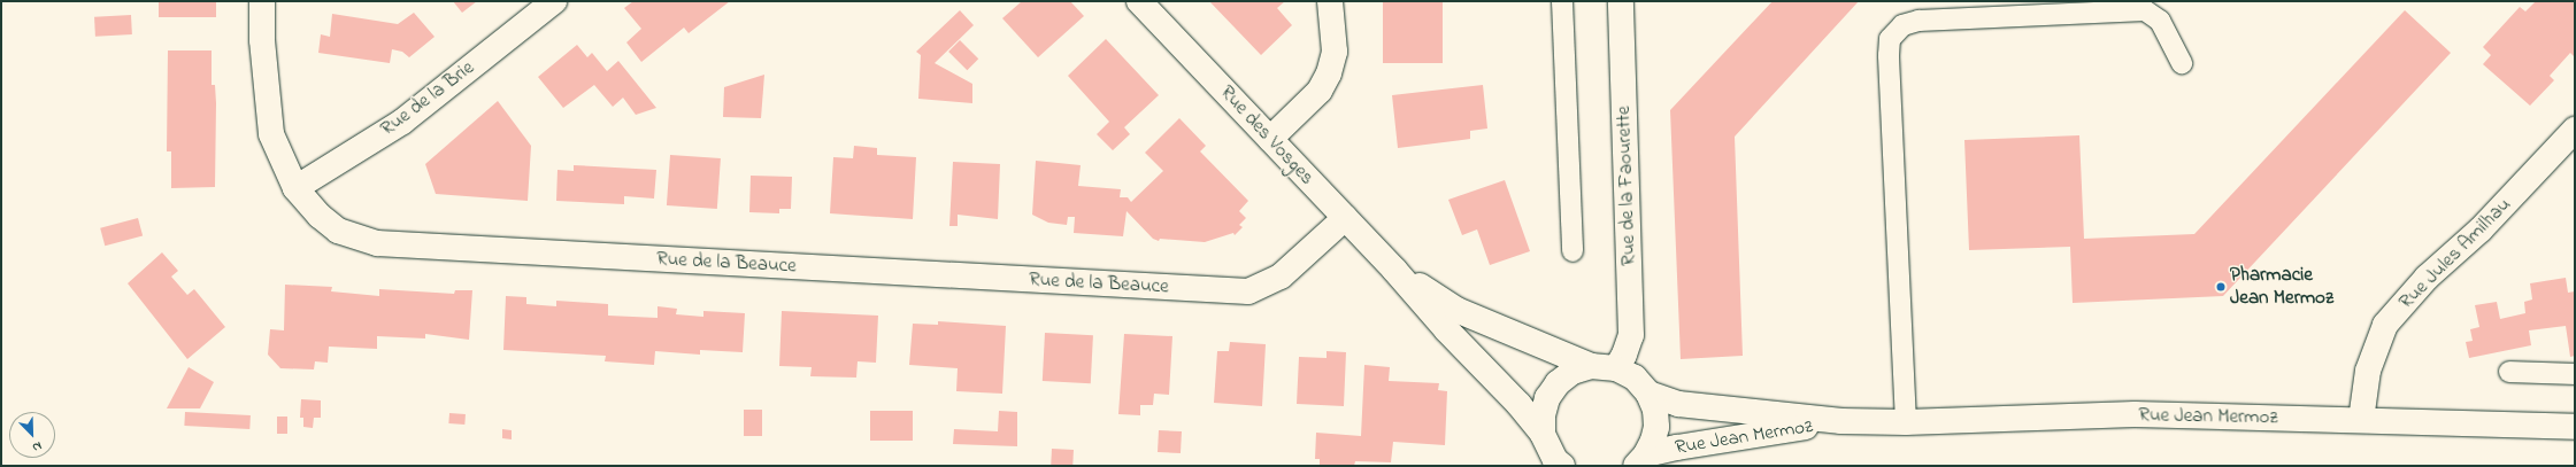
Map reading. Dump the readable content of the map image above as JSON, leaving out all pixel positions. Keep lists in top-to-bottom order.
{
  "streets": {
    "street": [
      "Rue de la Brie",
      "Rue des Vosges",
      "Rue de la Faourette",
      "Rue Jules Amilhau",
      "Rue de la Beauce",
      "Rue Jean Mermoz"
    ]
  },
  "crossings": [
    ["Rue de la Brie", "Rue de la Beauce"],
    ["Rue des Vosges", "Rue de la Faourette"],
    ["Rue des Vosges", "Rue de la Beauce"],
    ["Rue des Vosges", "Rue Jean Mermoz"],
    ["Rue Jules Amilhau", "Rue Jean Mermoz"]
  ],
  "places": ["Pharmacie Jean Mermoz"],
  "north": "bottom right"
}
